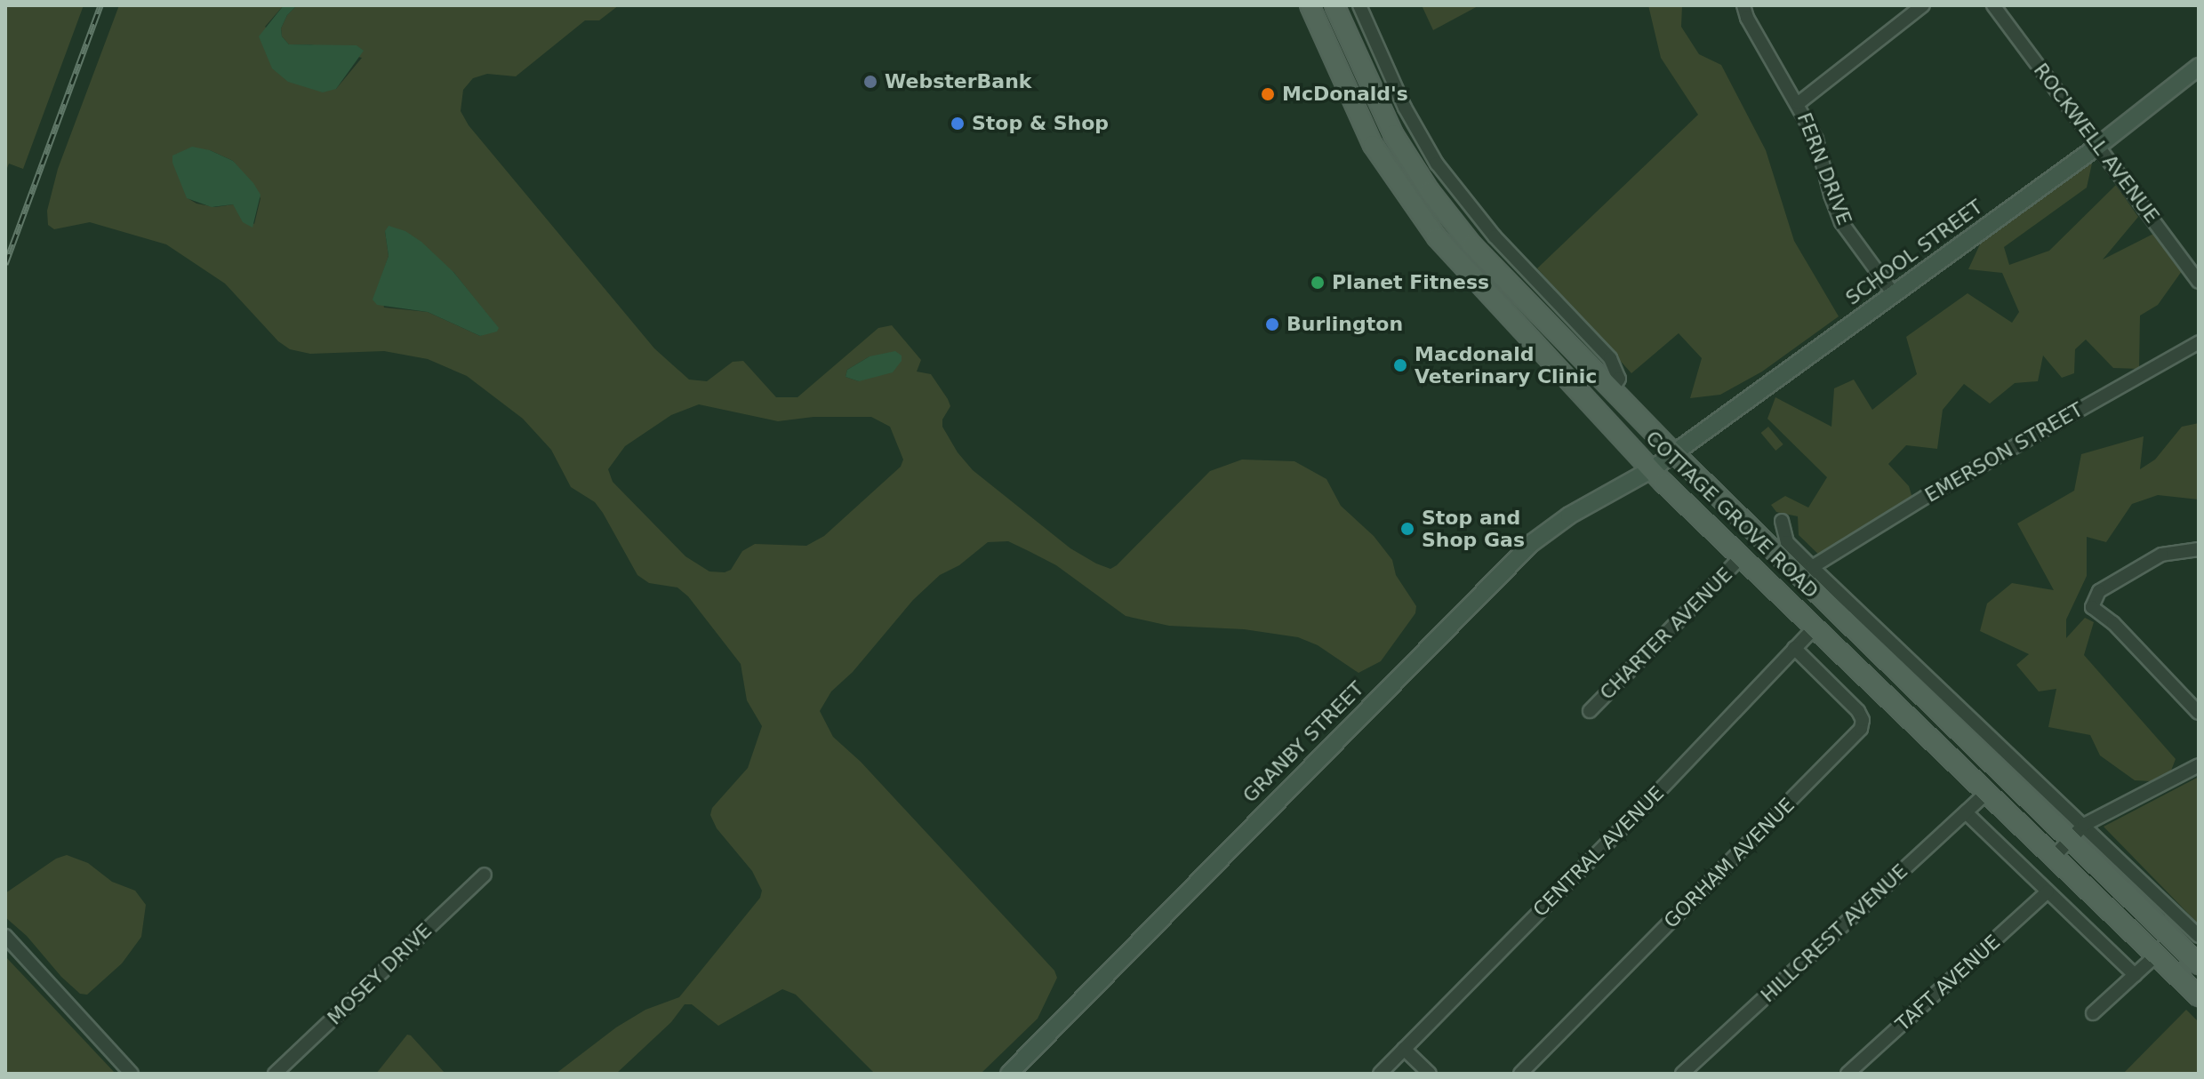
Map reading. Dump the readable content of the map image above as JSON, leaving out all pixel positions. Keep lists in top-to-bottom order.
{
  "streets": {
    "main road": ["SCHOOL STREET", "COTTAGE GROVE ROAD", "GRANBY STREET"],
    "street": [
      "ROCKWELL AVENUE",
      "FERN DRIVE",
      "EMERSON STREET",
      "CHARTER AVENUE",
      "CENTRAL AVENUE",
      "GORHAM AVENUE",
      "HILLCREST AVENUE",
      "MOSEY DRIVE",
      "TAFT AVENUE"
    ]
  },
  "crossings": [
    ["ROCKWELL AVENUE", "SCHOOL STREET"],
    ["FERN DRIVE", "SCHOOL STREET"],
    ["SCHOOL STREET", "COTTAGE GROVE ROAD"],
    ["SCHOOL STREET", "GRANBY STREET"],
    ["EMERSON STREET", "COTTAGE GROVE ROAD"],
    ["COTTAGE GROVE ROAD", "CHARTER AVENUE"],
    ["COTTAGE GROVE ROAD", "GRANBY STREET"],
    ["COTTAGE GROVE ROAD", "CENTRAL AVENUE"],
    ["COTTAGE GROVE ROAD", "HILLCREST AVENUE"],
    ["CENTRAL AVENUE", "GORHAM AVENUE"]
  ],
  "places": [
    "WebsterBank",
    "McDonald's",
    "Stop & Shop",
    "Planet Fitness",
    "Burlington",
    "Macdonald Veterinary Clinic",
    "Stop and Shop Gas"
  ]
}
